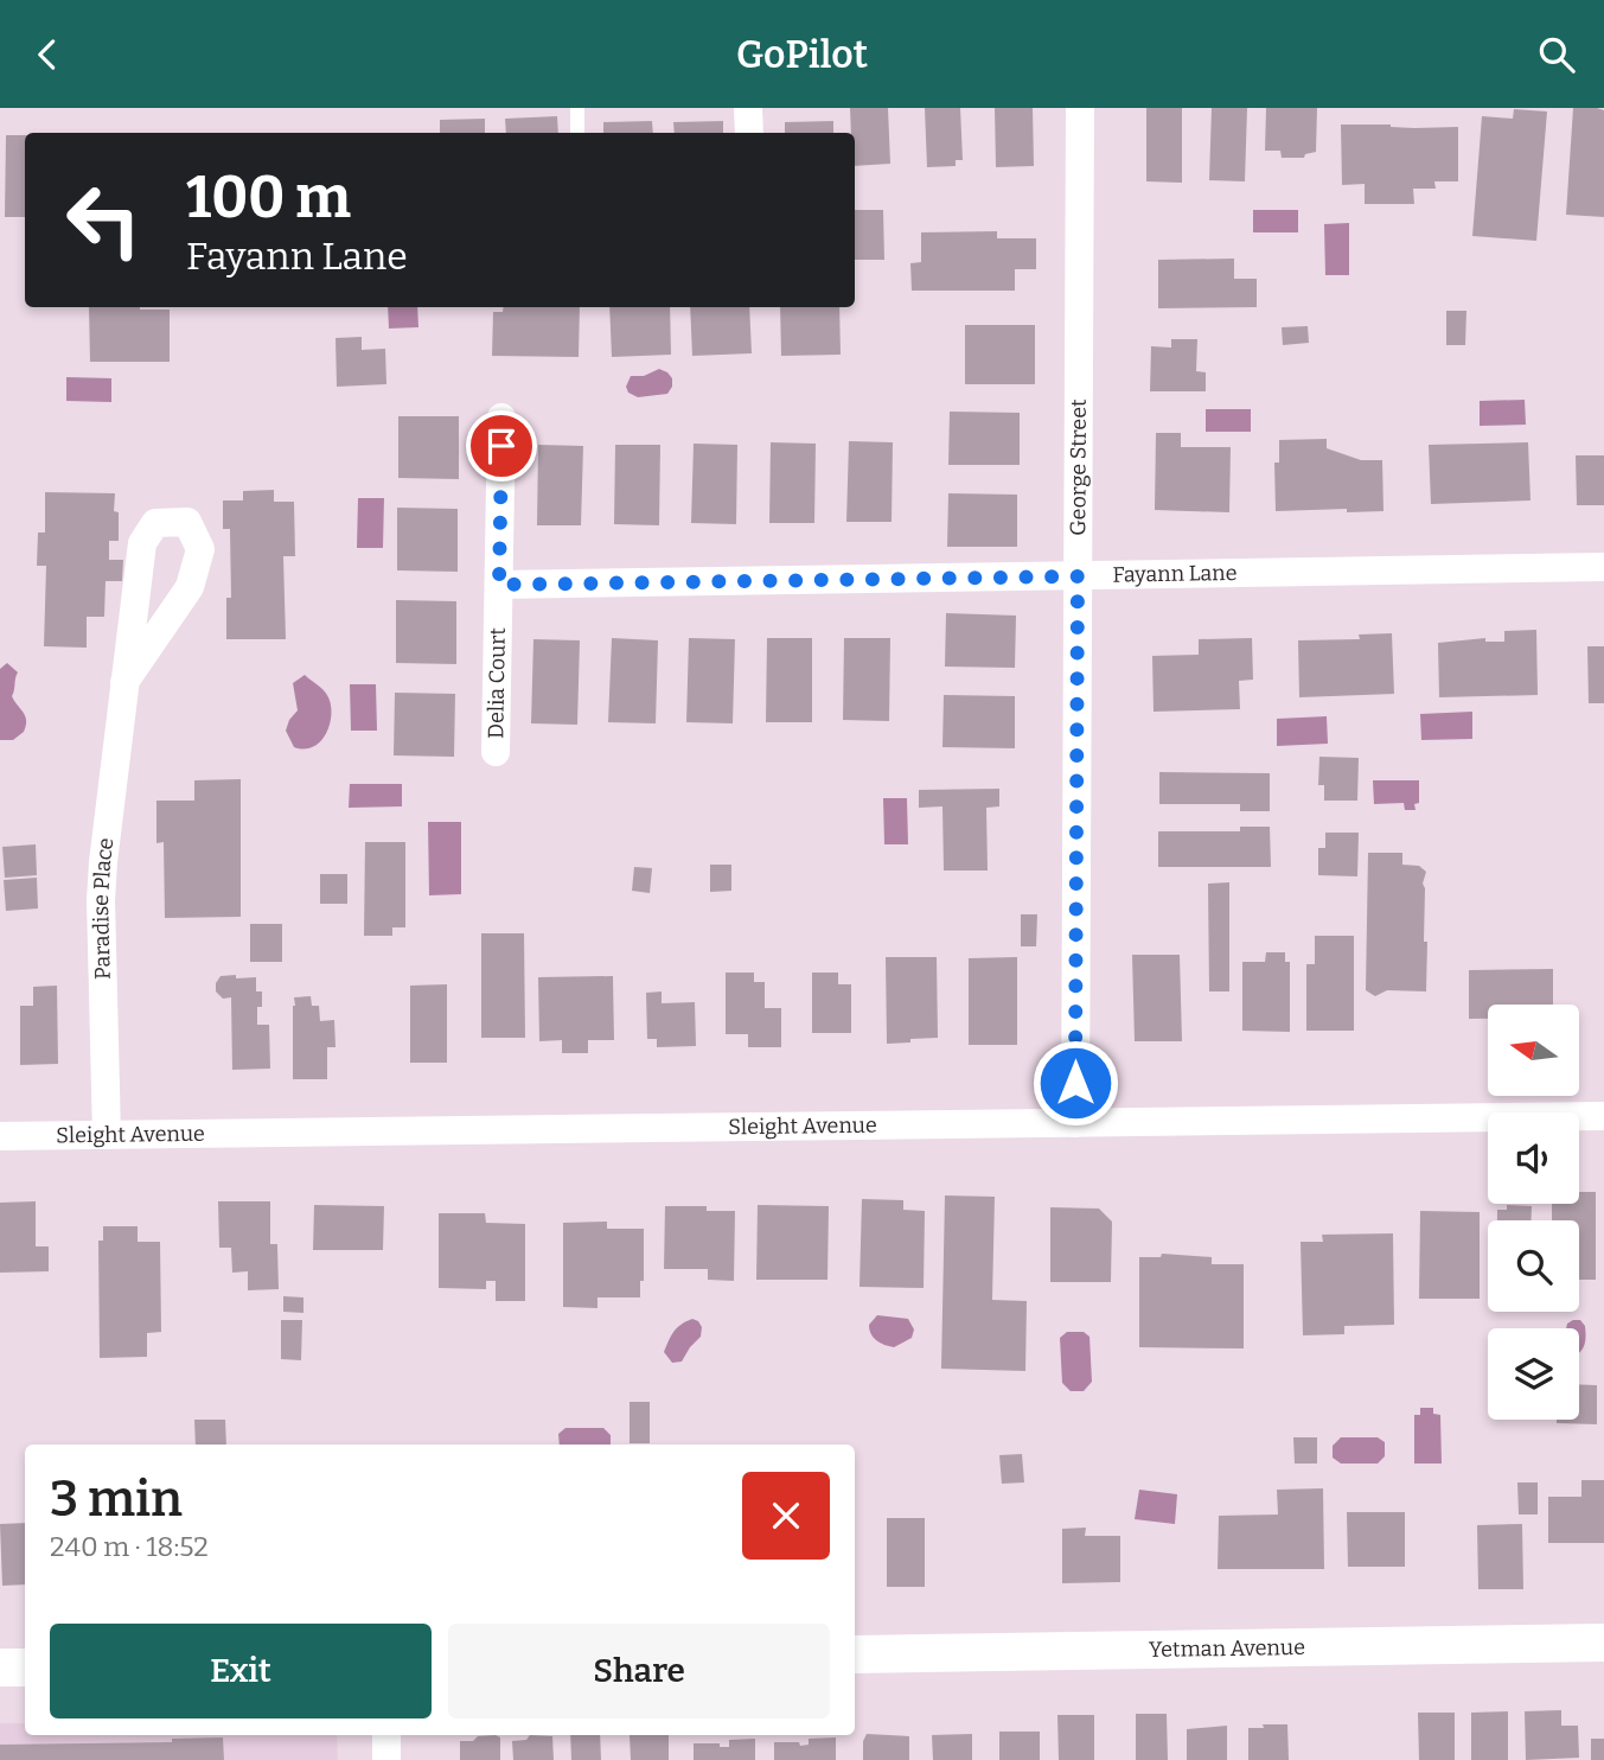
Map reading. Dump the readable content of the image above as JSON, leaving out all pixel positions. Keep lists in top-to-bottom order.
{
  "streets": {
    "street": [
      "George Street",
      "Fayann Lane",
      "Delia Court",
      "Paradise Place",
      "Sleight Avenue",
      "Yetman Avenue"
    ]
  },
  "crossings": [
    ["George Street", "Fayann Lane"],
    ["George Street", "Sleight Avenue"],
    ["Fayann Lane", "Delia Court"],
    ["Paradise Place", "Sleight Avenue"]
  ],
  "north": "left",
  "page": {
    "header": "GoPilot",
    "turn": ["100 m", "Fayann Lane"],
    "heading": ["3 min", "240 m · 18:52"],
    "buttons": ["Exit", "Share"]
  }
}
